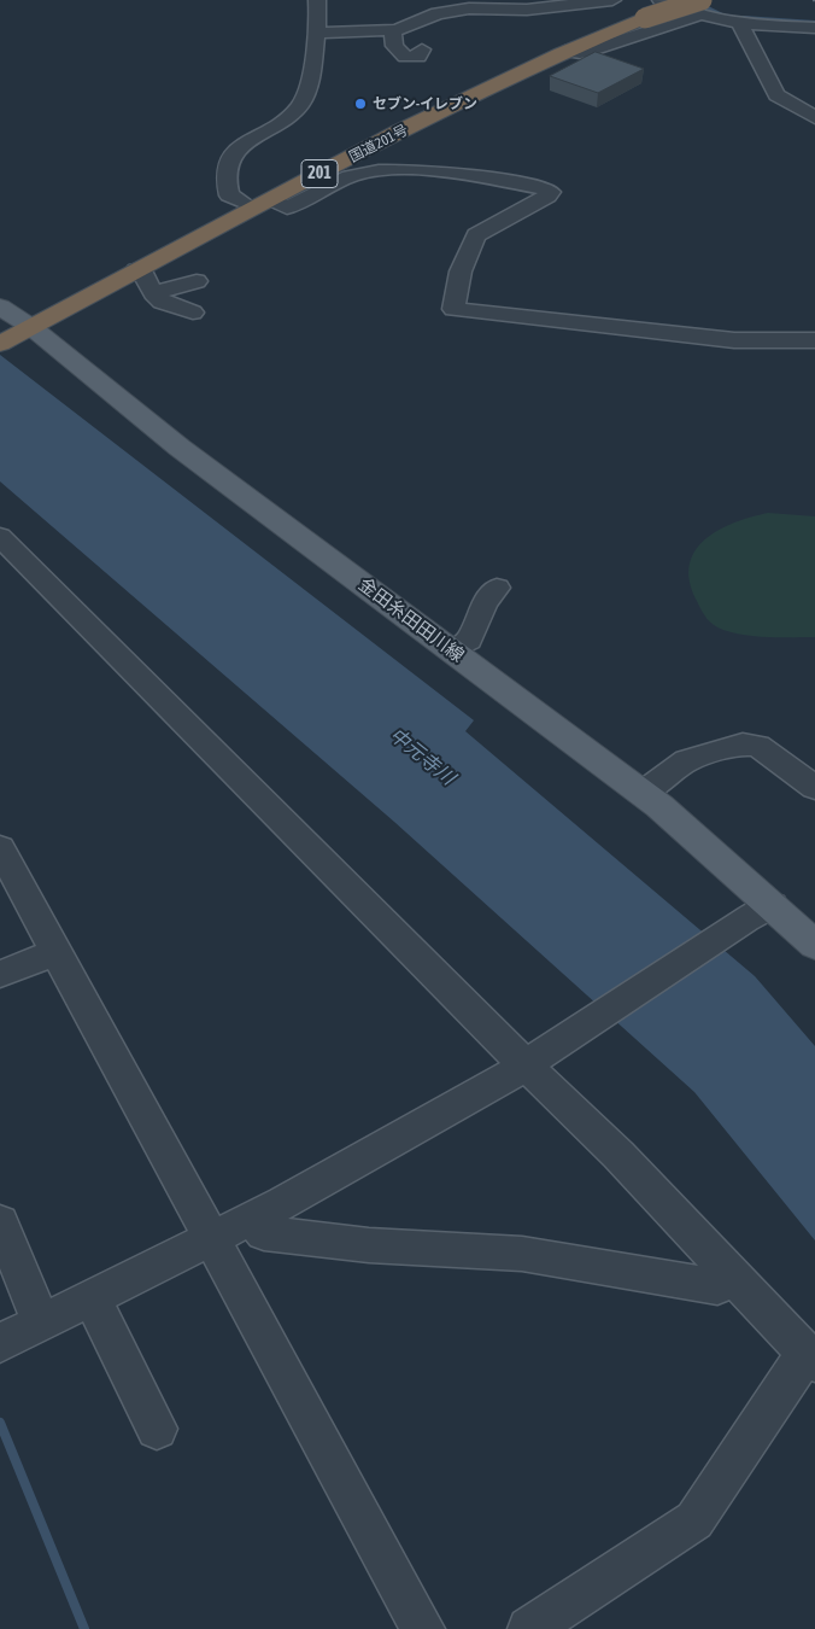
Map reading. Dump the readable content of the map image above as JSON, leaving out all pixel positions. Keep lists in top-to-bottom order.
{
  "streets": {
    "highway": ["国道201号", "201"],
    "main road": ["金田糸田田川線"]
  },
  "crossings": [
    ["国道201号", "金田糸田田川線"]
  ],
  "water": ["中元寺川"],
  "places": ["セブン-イレブン"]
}
